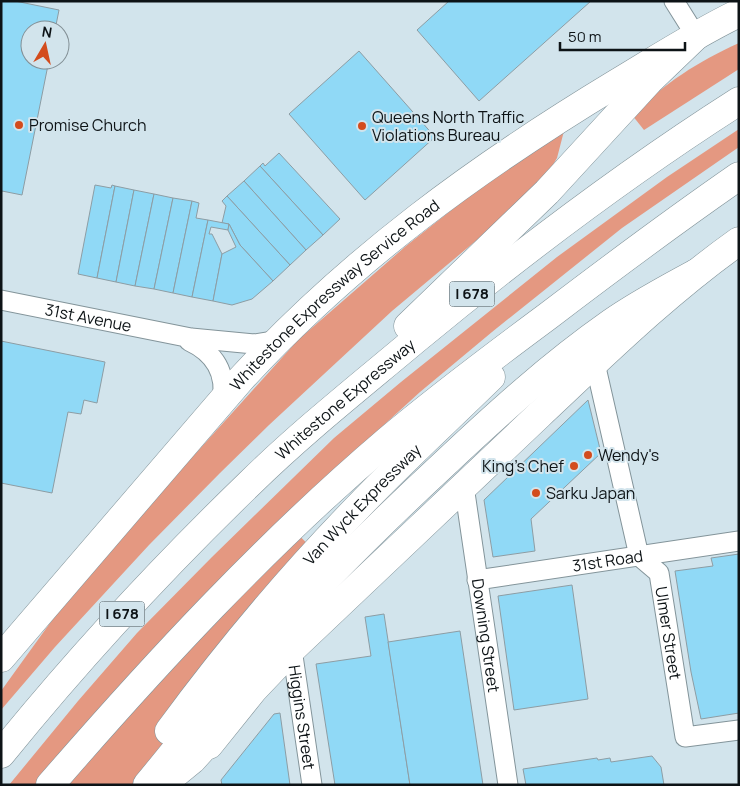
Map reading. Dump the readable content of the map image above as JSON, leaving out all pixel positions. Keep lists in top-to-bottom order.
{
  "streets": {
    "main road": [
      "I 678",
      "Whitestone Expressway Service Road",
      "Whitestone Expressway",
      "Van Wyck Expressway"
    ],
    "street": [
      "31st Avenue",
      "31st Road",
      "Ulmer Street",
      "Downing Street",
      "Higgins Street"
    ]
  },
  "crossings": [
    ["Whitestone Expressway Service Road", "31st Avenue"],
    ["31st Road", "Ulmer Street"],
    ["31st Road", "Downing Street"]
  ],
  "places": [
    "Promise Church",
    "Queens North Traffic Violations Bureau",
    "Wendy's",
    "King’s Chef",
    "Sarku Japan"
  ],
  "scale_bar": "50 m",
  "north": "top"
}
